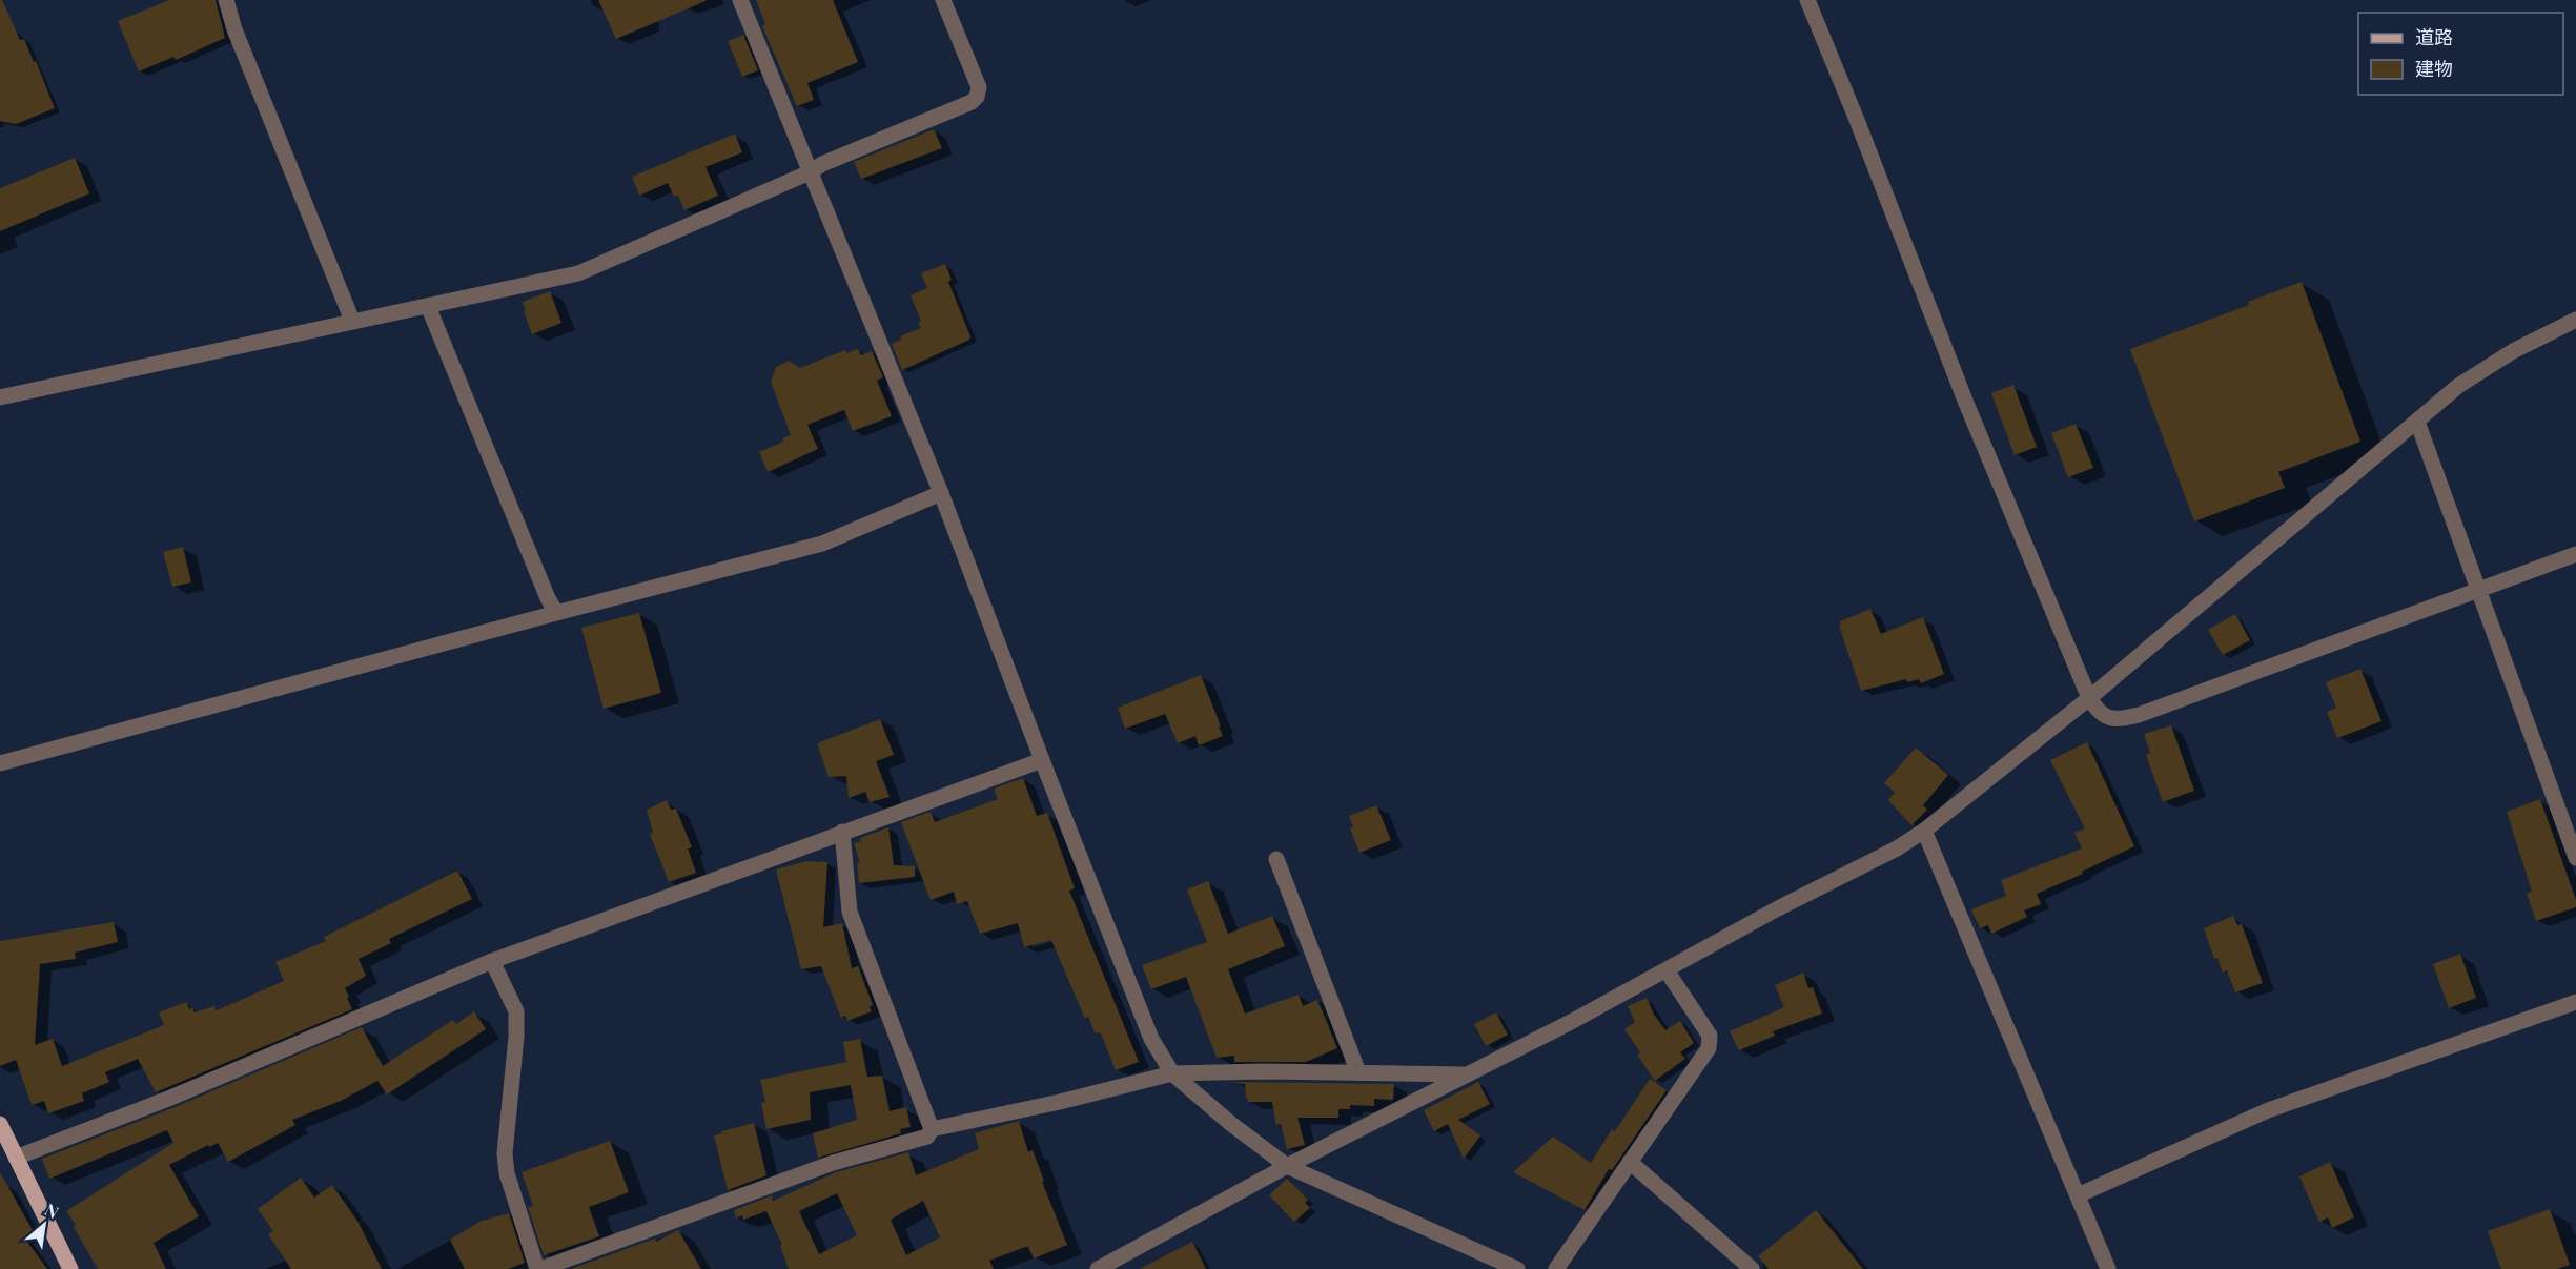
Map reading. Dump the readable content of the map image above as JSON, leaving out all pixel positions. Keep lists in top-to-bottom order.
{
  "legend": ["道路", "建物"],
  "north": "top right"
}
